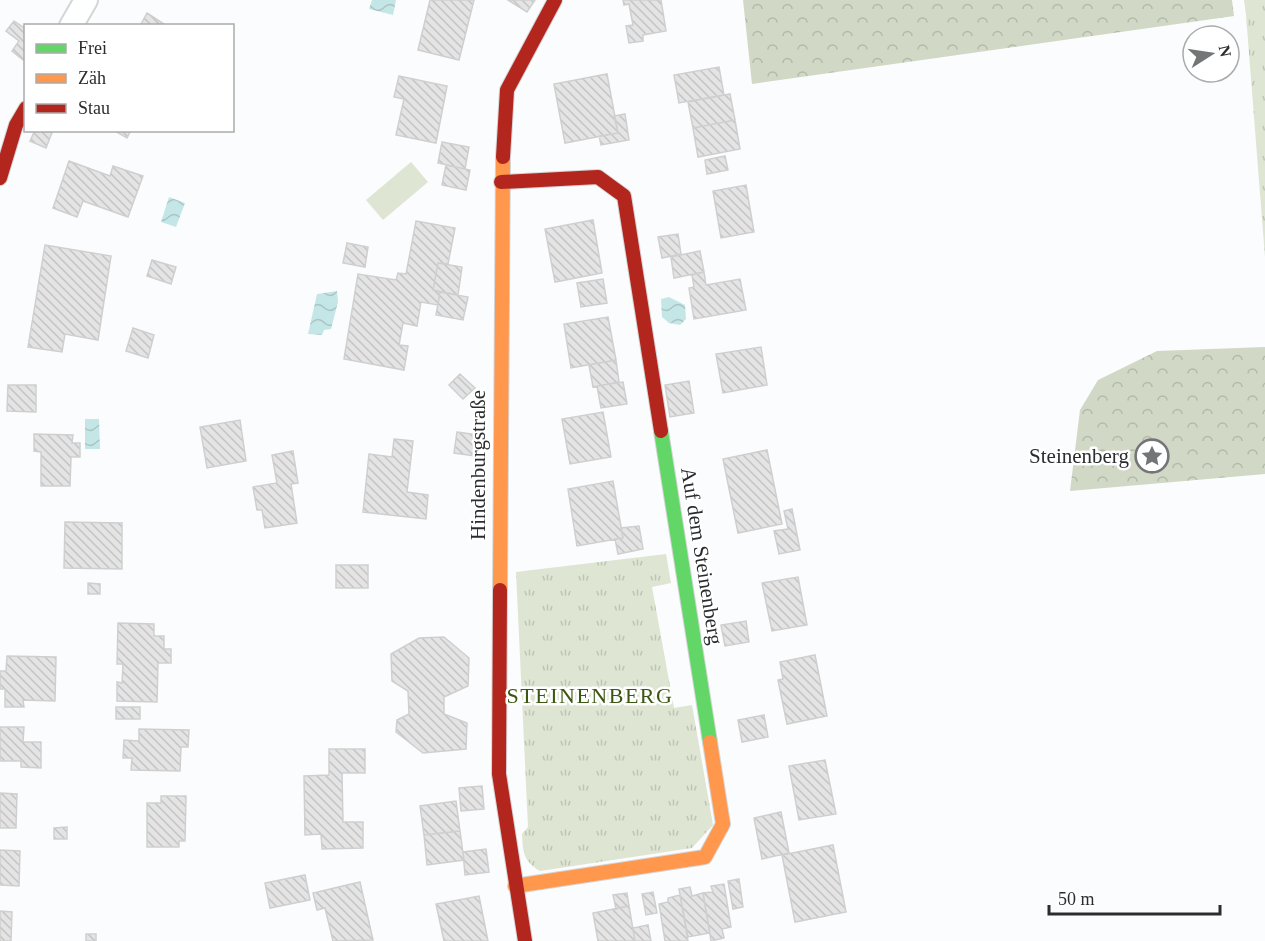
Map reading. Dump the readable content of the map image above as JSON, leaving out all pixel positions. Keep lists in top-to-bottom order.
{
  "streets": {
    "street": ["Hindenburgstraße", "Auf dem Steinenberg"]
  },
  "crossings": [
    ["Hindenburgstraße", "Auf dem Steinenberg"]
  ],
  "districts": ["STEINENBERG"],
  "places": {
    "place": ["Steinenberg"]
  },
  "legend": ["Frei", "Zäh", "Stau"],
  "scale_bar": "50 m",
  "north": "right"
}
